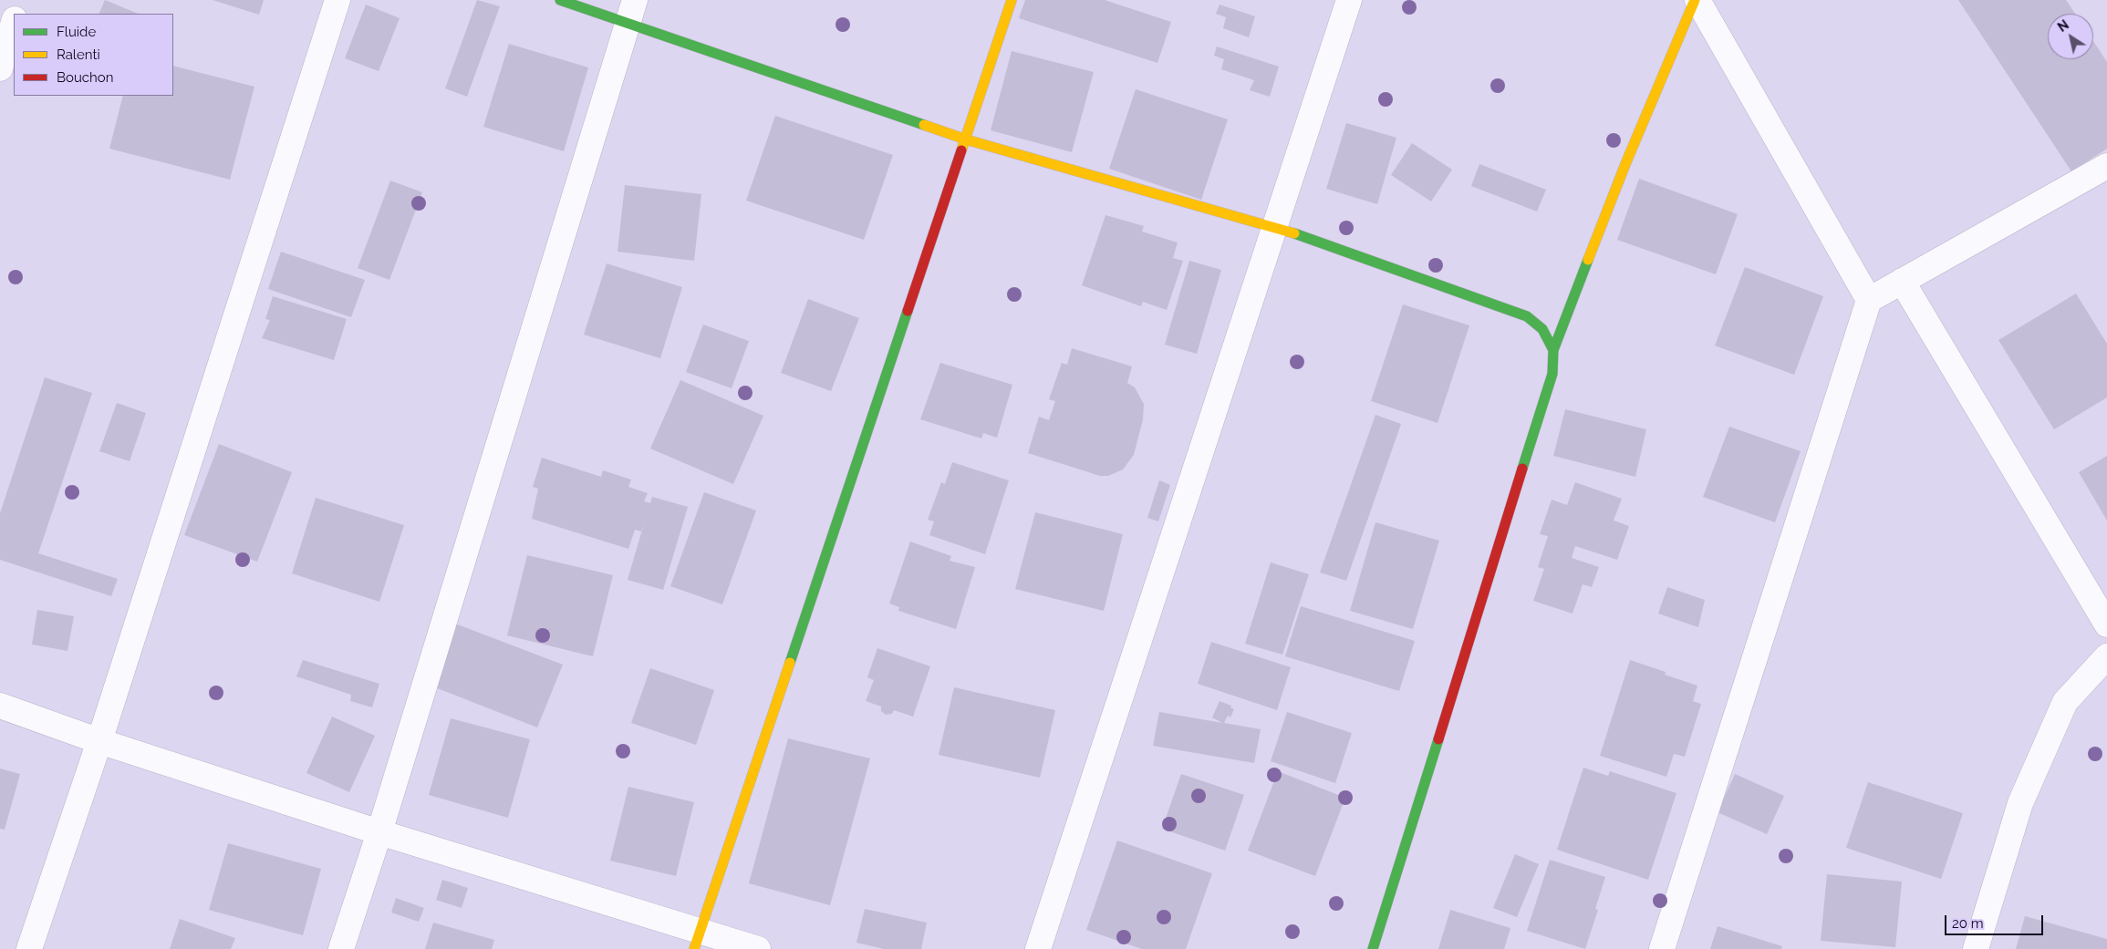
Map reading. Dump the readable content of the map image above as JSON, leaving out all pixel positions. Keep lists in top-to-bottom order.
{
  "legend": ["Fluide", "Ralenti", "Bouchon"],
  "scale_bar": "20 m",
  "north": "top left"
}
